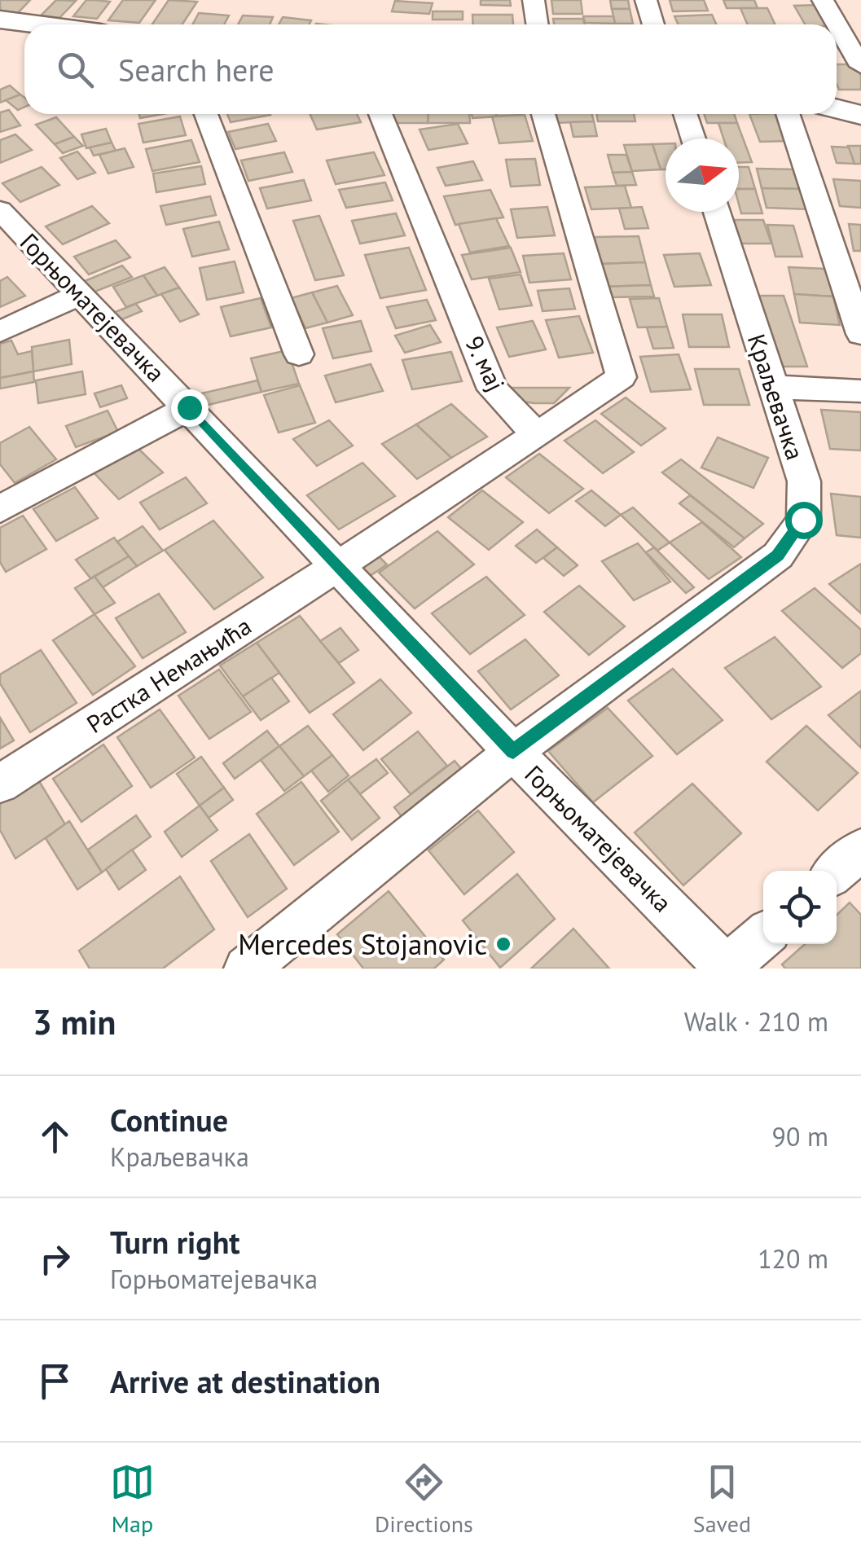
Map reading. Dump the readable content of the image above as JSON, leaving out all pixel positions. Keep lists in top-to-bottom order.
{
  "streets": {
    "street": [
      "Горњоматејевачка",
      "9. мај",
      "Краљевачка",
      "Растка Немањића"
    ]
  },
  "crossings": [
    ["Горњоматејевачка", "Краљевачка"],
    ["Горњоматејевачка", "Растка Немањића"]
  ],
  "places": ["Mercedes Stojanovic"],
  "north": "right",
  "page": {
    "search": "Search here",
    "heading": ["3 min", "Walk · 210 m"],
    "list": [
      ["Continue", "Краљевачка", "90 m"],
      ["Turn right", "Горњоматејевачка", "120 m"],
      "Arrive at destination"
    ],
    "nav": ["Map", "Directions", "Saved"]
  }
}
